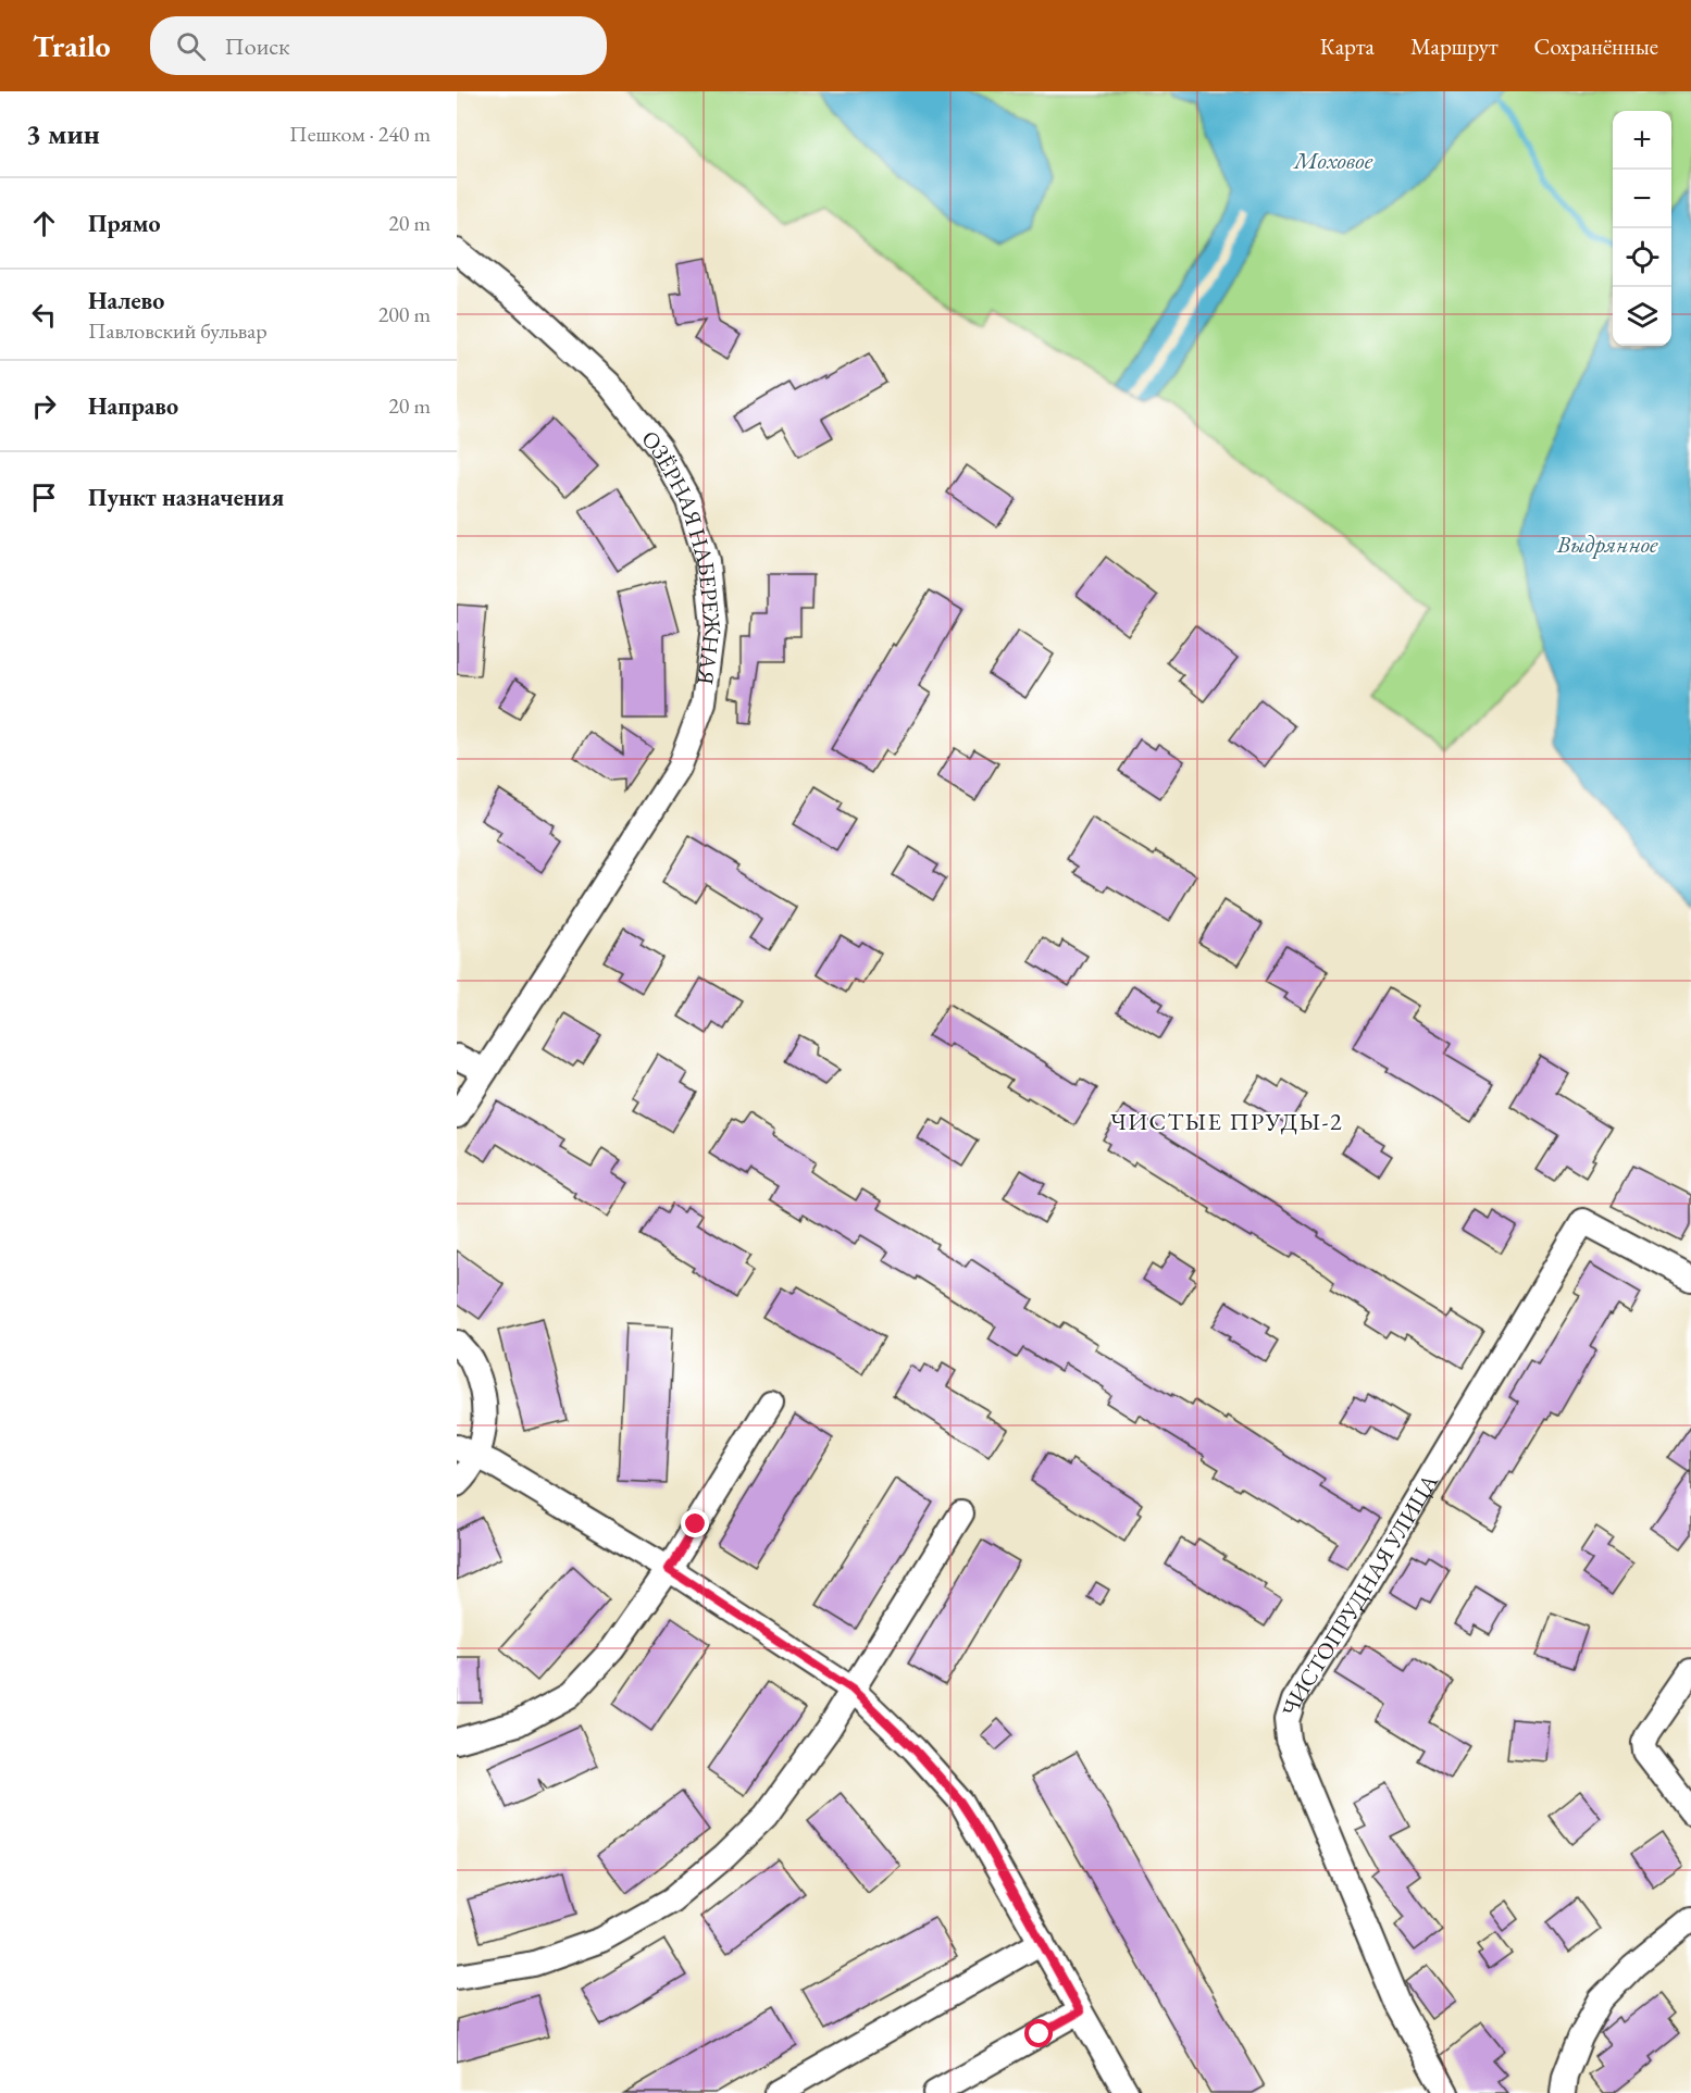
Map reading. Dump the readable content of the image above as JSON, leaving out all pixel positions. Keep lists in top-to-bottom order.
{
  "streets": {
    "street": ["ОЗЁРНАЯ НАБЕРЕЖНАЯ", "ЧИСТОПРУДНАЯ УЛИЦА"]
  },
  "districts": ["ЧИСТЫЕ ПРУДЫ-2"],
  "water": ["Моховое", "Выдрянное"],
  "page": {
    "header": "Trailo",
    "search": "Поиск",
    "nav": ["Карта", "Маршрут", "Сохранённые"],
    "heading": ["3 мин", "Пешком · 240 m"],
    "map_buttons": ["+", "−"],
    "list": [
      ["Прямо", "20 m"],
      ["Налево", "Павловский бульвар", "200 m"],
      ["Направо", "20 m"],
      "Пункт назначения"
    ]
  }
}
